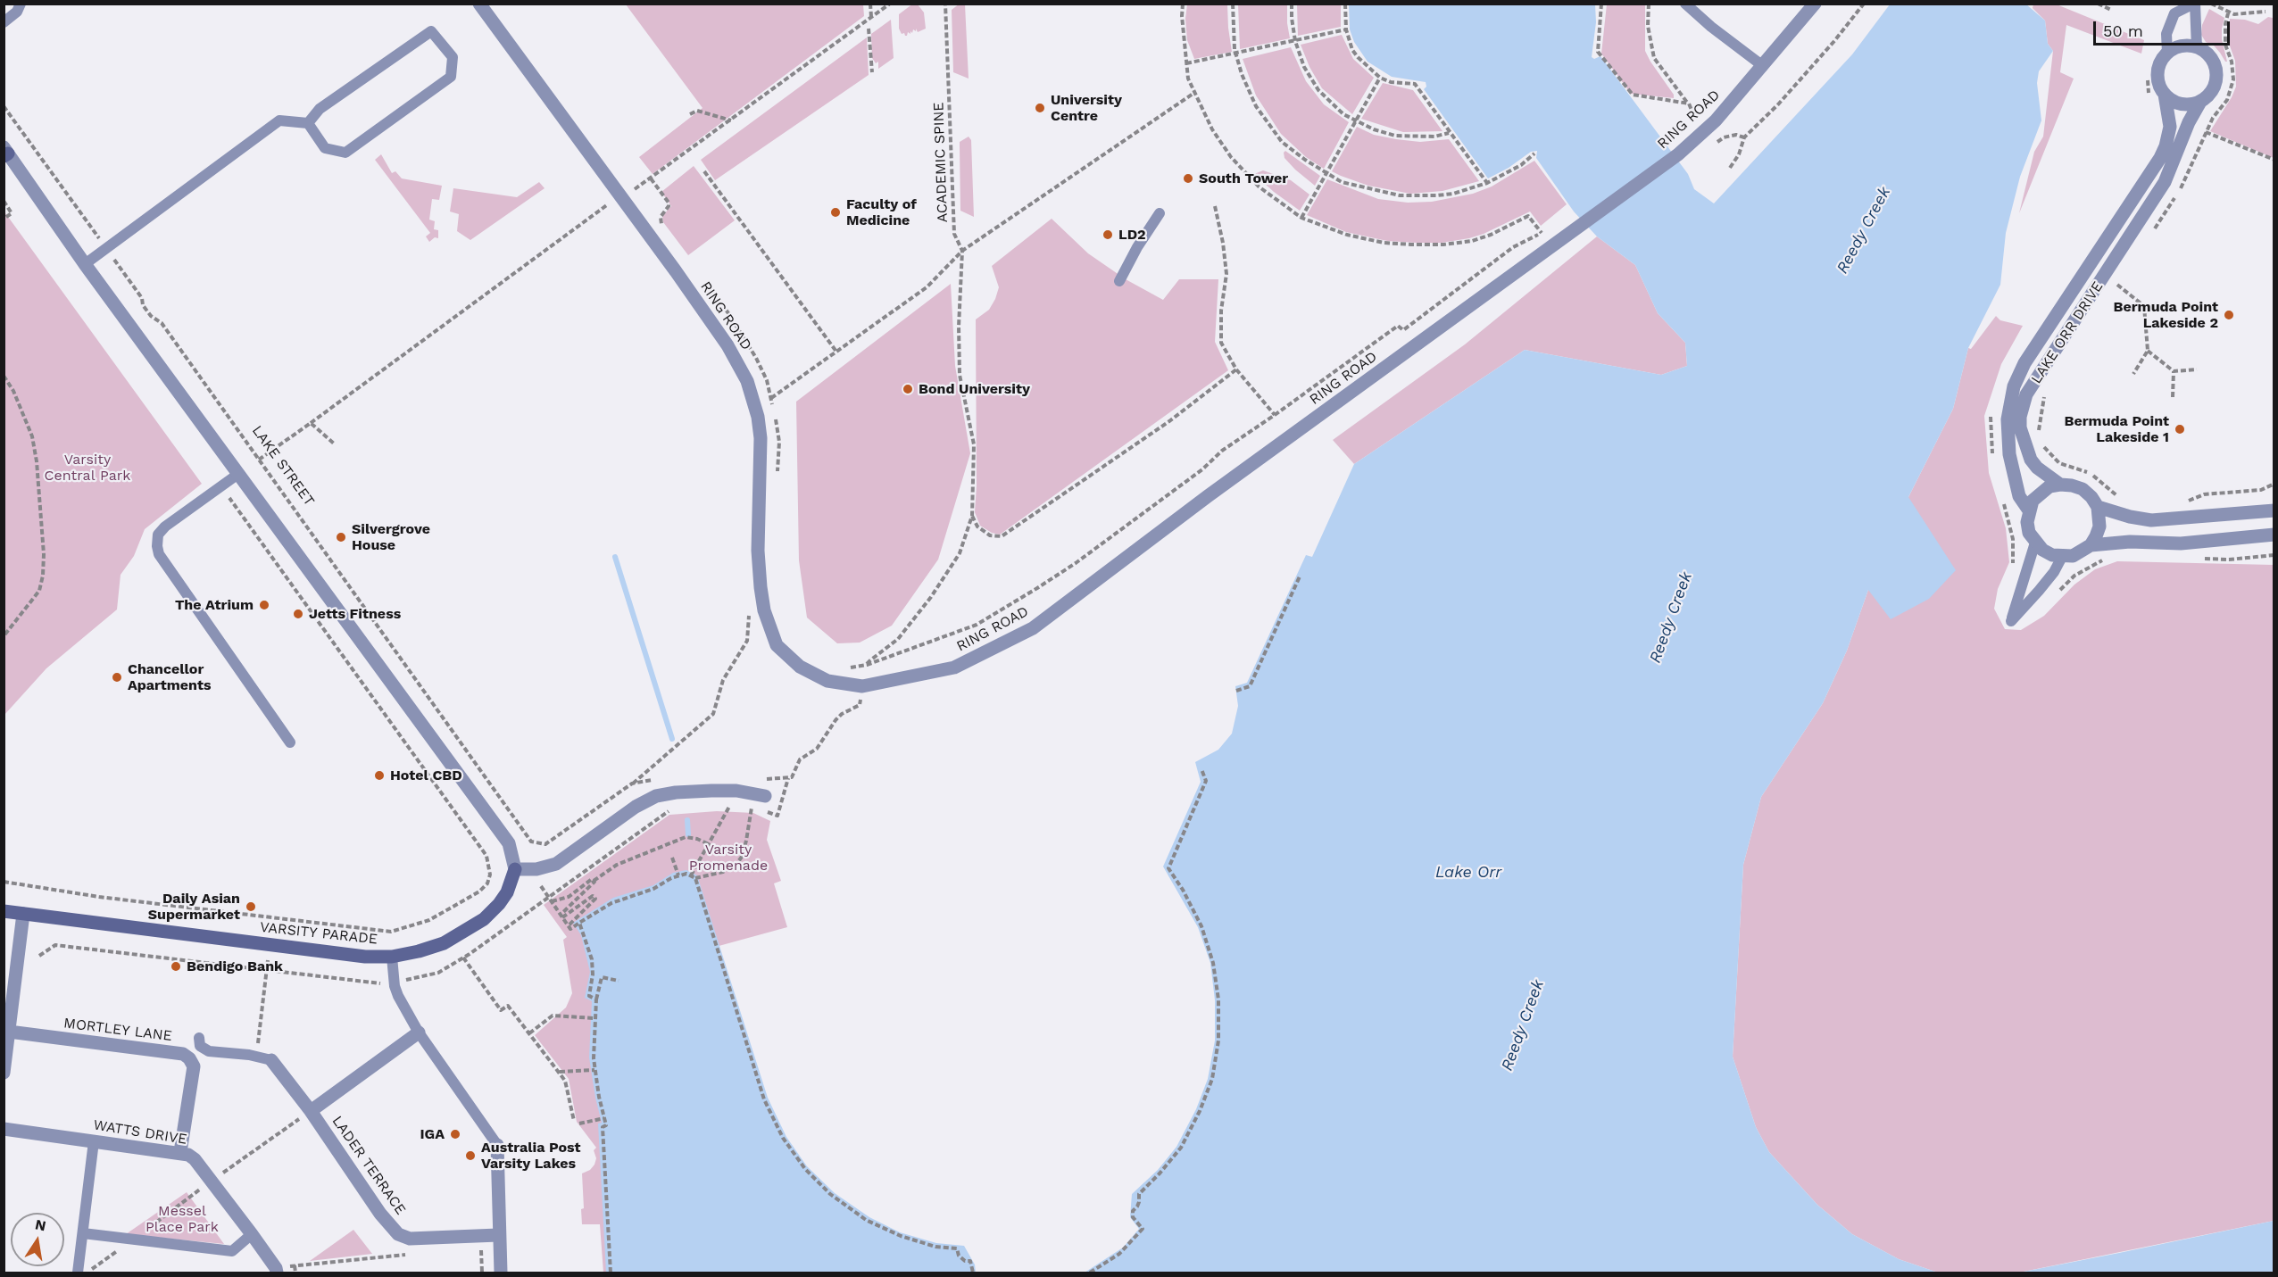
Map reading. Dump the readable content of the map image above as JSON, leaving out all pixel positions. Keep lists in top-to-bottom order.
{
  "streets": {
    "street": [
      "RING ROAD",
      "LAKE ORR DRIVE",
      "VARSITY PARADE",
      "MORTLEY LANE",
      "WATTS DRIVE",
      "LADER TERRACE"
    ],
    "path": ["ACADEMIC SPINE", "LAKE STREET"]
  },
  "crossings": [
    ["MORTLEY LANE", "WATTS DRIVE"]
  ],
  "water": ["Reedy Creek", "Lake Orr"],
  "parks": ["Varsity Central Park", "Varsity Promenade", "Messel Place Park"],
  "places": [
    "University Centre",
    "South Tower",
    "Faculty of Medicine",
    "LD2",
    "Bermuda Point Lakeside 2",
    "Bond University",
    "Bermuda Point Lakeside 1",
    "Silvergrove House",
    "The Atrium",
    "Jetts Fitness",
    "Chancellor Apartments",
    "Hotel CBD",
    "Daily Asian Supermarket",
    "Bendigo Bank",
    "IGA",
    "Australia Post Varsity Lakes"
  ],
  "scale_bar": "50 m",
  "north": "top"
}
